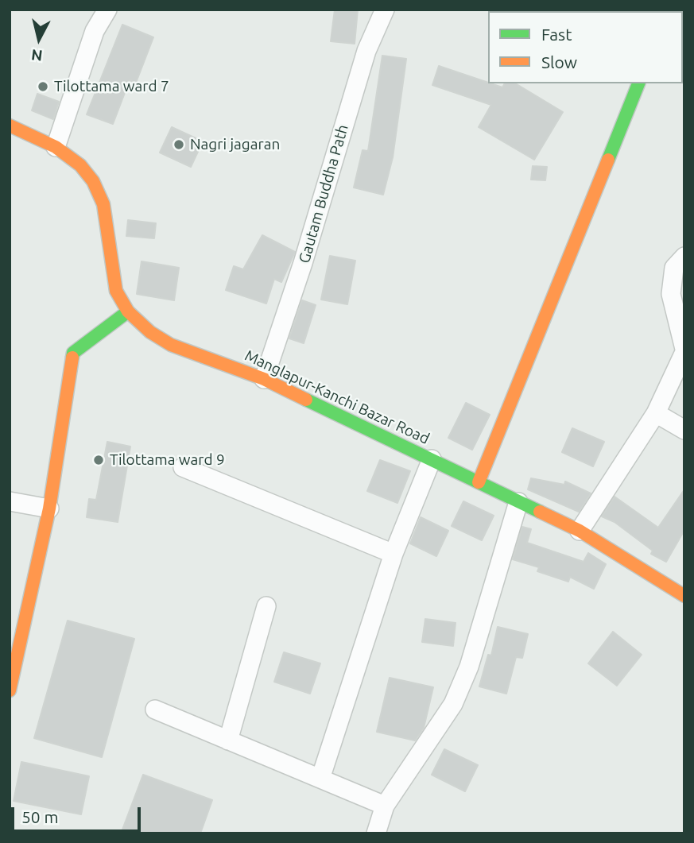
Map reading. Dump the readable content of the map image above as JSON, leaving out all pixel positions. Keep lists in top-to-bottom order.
{
  "streets": {
    "street": ["Gautam Buddha Path", "Manglapur-Kanchi Bazar Road"]
  },
  "crossings": [
    ["Gautam Buddha Path", "Manglapur-Kanchi Bazar Road"]
  ],
  "places": ["Tilottama ward 7", "Nagri jagaran", "Tilottama ward 9"],
  "legend": ["Fast", "Slow"],
  "scale_bar": "50 m",
  "north": "bottom"
}
